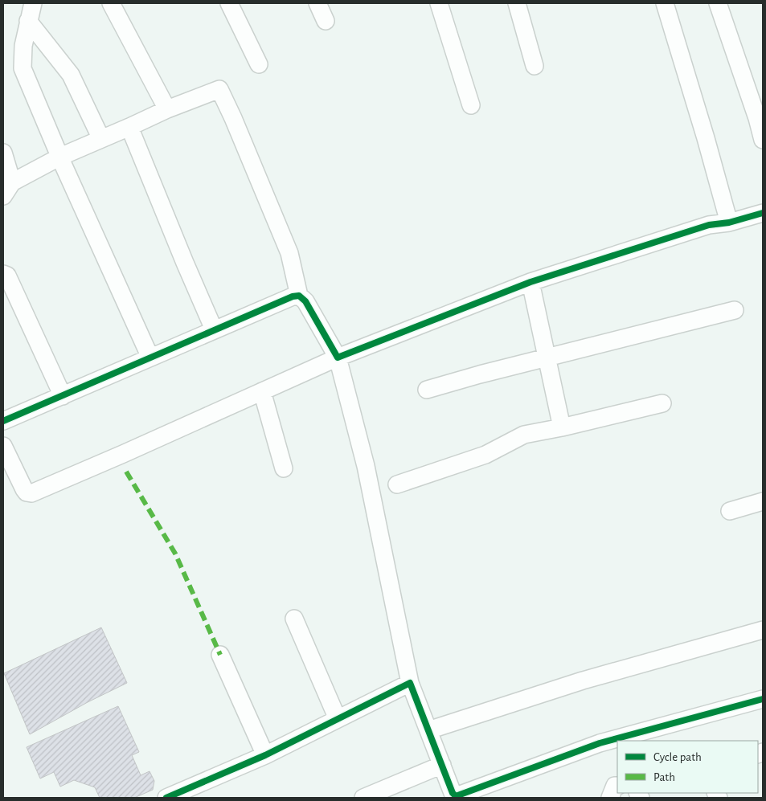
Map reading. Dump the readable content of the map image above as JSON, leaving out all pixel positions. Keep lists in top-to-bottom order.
{
  "legend": ["Cycle path", "Path"]
}
